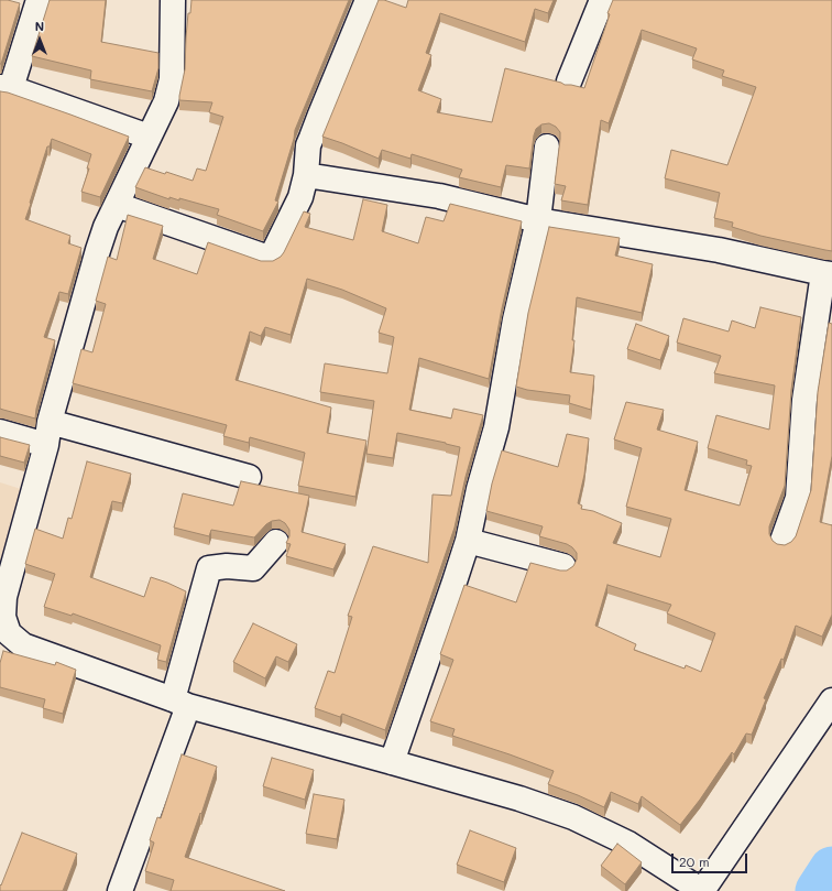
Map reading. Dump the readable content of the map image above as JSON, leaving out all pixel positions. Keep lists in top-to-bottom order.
{
  "scale_bar": "20 m",
  "north": "top"
}
